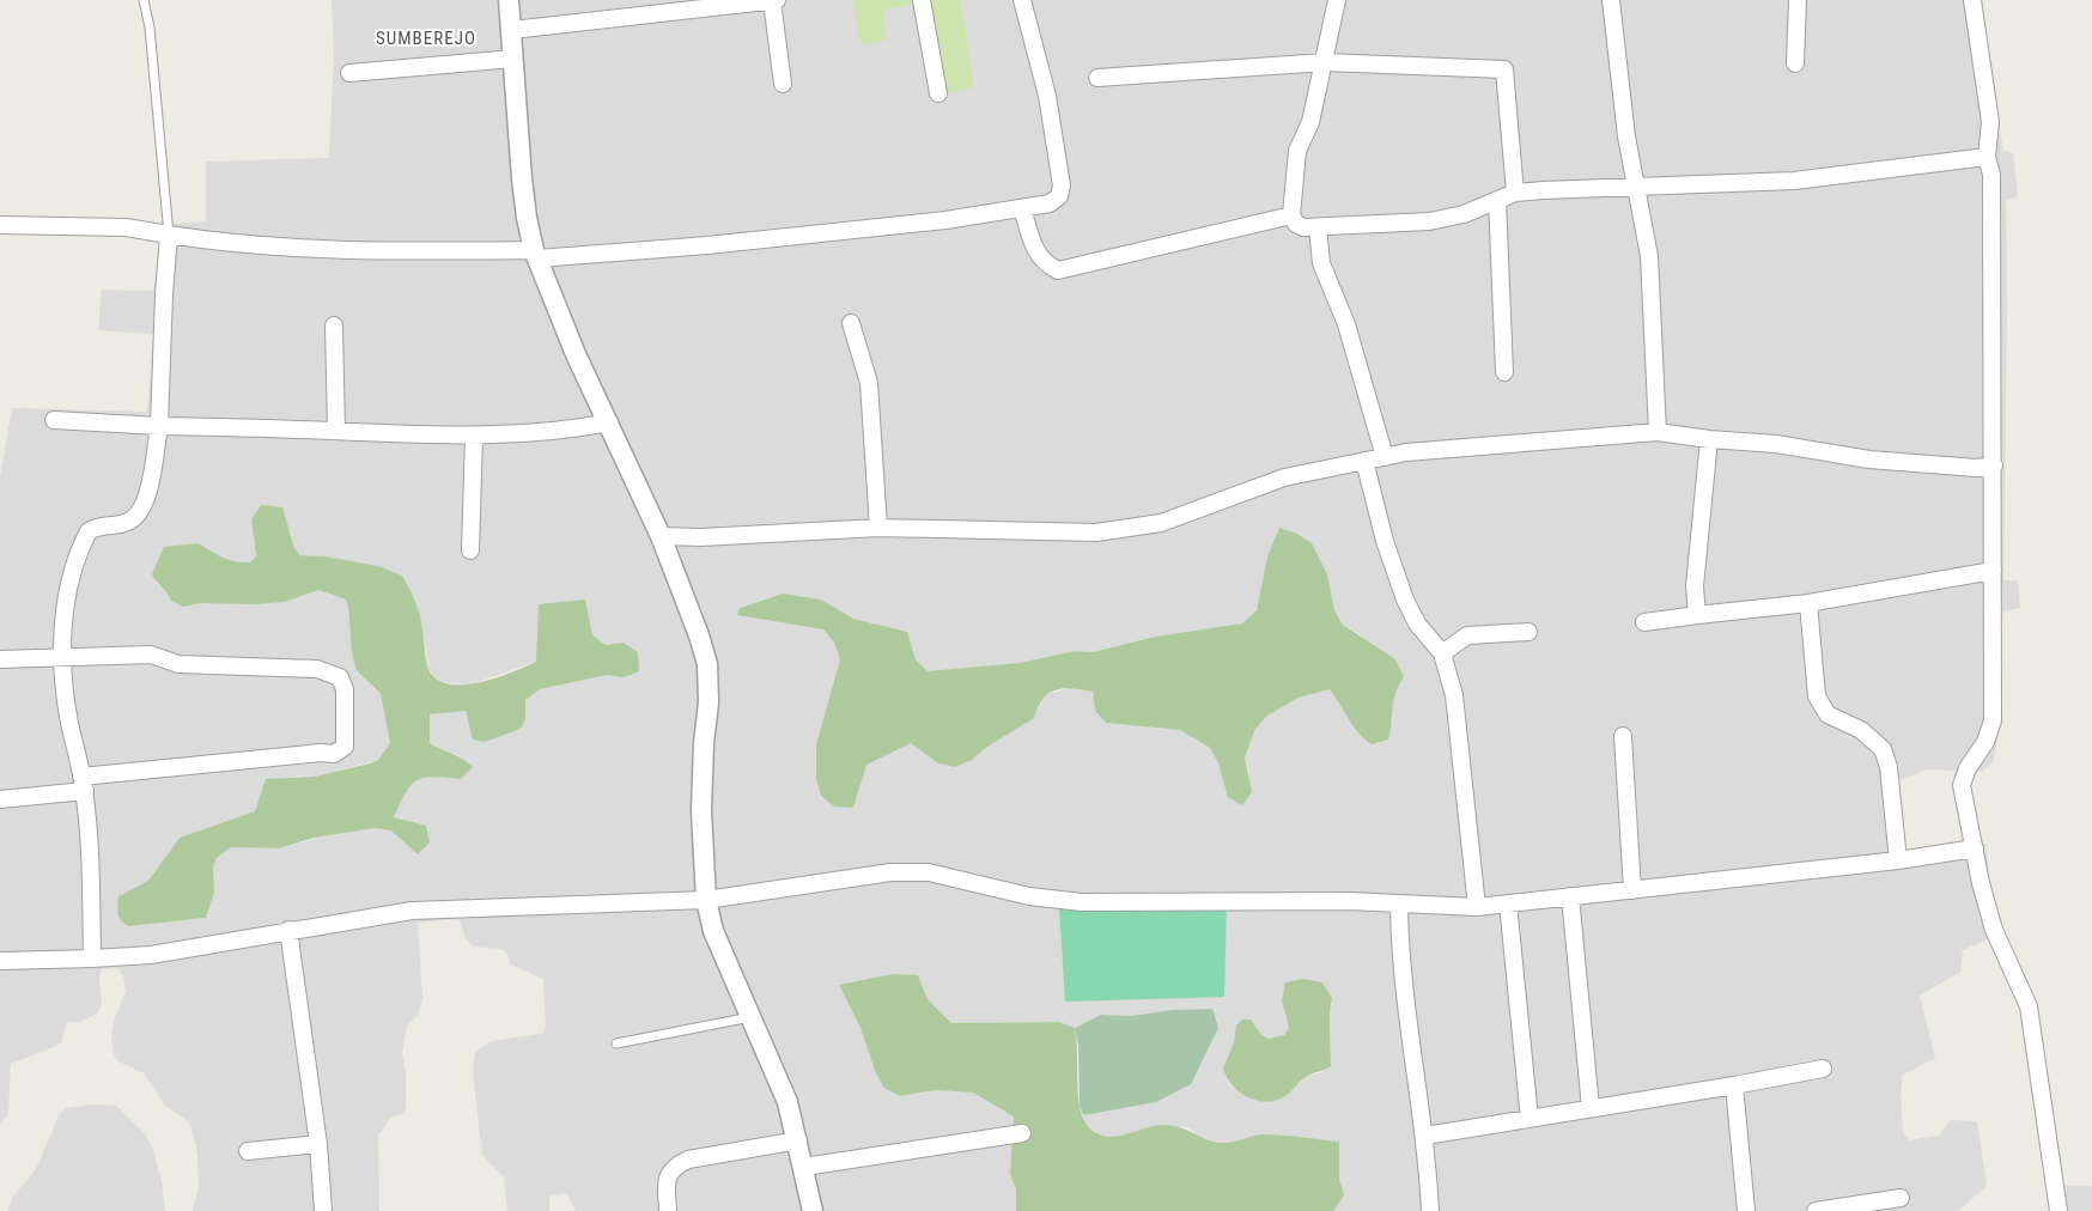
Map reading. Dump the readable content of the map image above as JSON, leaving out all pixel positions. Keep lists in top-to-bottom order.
{
  "districts": ["SUMBEREJO"]
}
